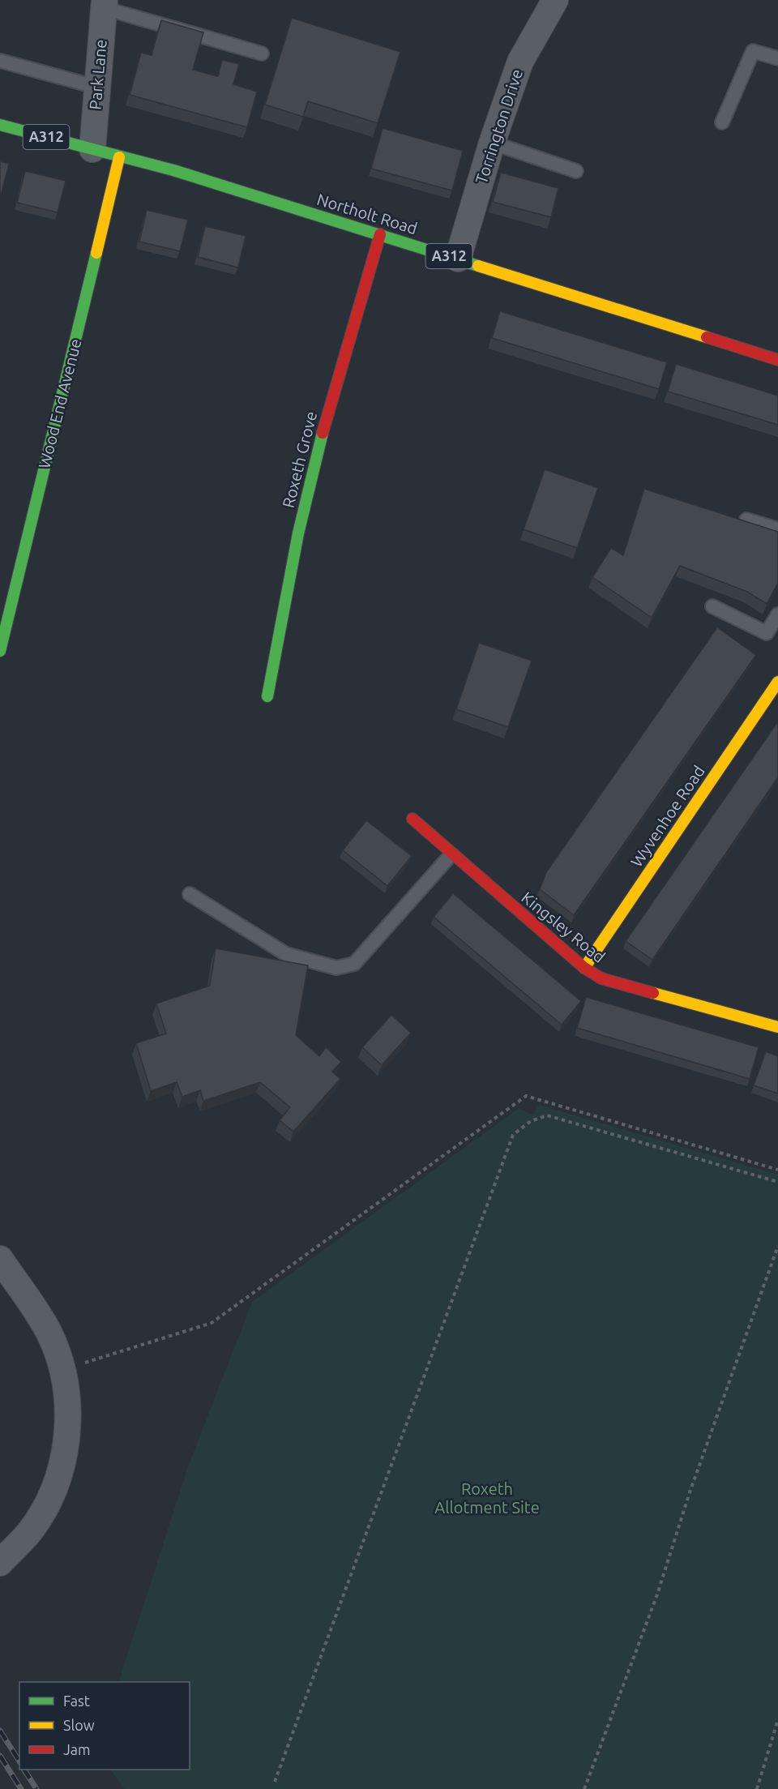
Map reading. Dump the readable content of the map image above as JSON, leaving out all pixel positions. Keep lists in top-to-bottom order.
{
  "streets": {
    "street": [
      "Park Lane",
      "Torrington Drive",
      "A312",
      "Northolt Road",
      "Wood End Avenue",
      "Roxeth Grove",
      "Wyvenhoe Road",
      "Kingsley Road"
    ]
  },
  "crossings": [
    ["Park Lane", "Northolt Road"],
    ["Torrington Drive", "Northolt Road"],
    ["Northolt Road", "Wood End Avenue"],
    ["Northolt Road", "Roxeth Grove"],
    ["Wyvenhoe Road", "Kingsley Road"]
  ],
  "parks": ["Roxeth Allotment Site"],
  "legend": ["Fast", "Slow", "Jam"]
}
